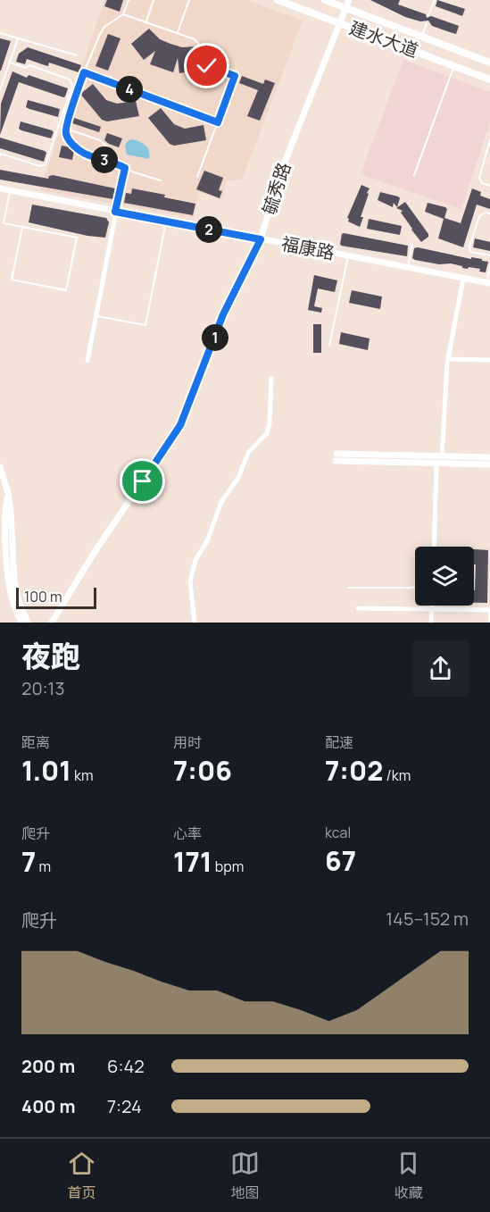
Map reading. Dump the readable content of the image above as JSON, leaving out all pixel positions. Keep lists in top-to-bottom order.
{
  "streets": {
    "main road": ["建水大道"],
    "street": ["毓秀路", "福康路"]
  },
  "crossings": [
    ["建水大道", "毓秀路"],
    ["毓秀路", "福康路"]
  ],
  "scale_bar": "100 m",
  "page": {
    "pins": [
      "4",
      "3",
      "2",
      "1"
    ],
    "scale": "100 m",
    "heading": ["夜跑", "20:13"],
    "stats": [
      ["距离", "1.01 km"],
      ["用时", "7:06"],
      ["配速", "7:02 /km"],
      ["爬升", "7 m"],
      ["心率", "171 bpm"],
      ["kcal", "67"]
    ],
    "chart": ["爬升", "145–152 m"],
    "list": [
      {
        "name": "200 m",
        "note": "6:42"
      },
      {
        "name": "400 m",
        "note": "7:24"
      }
    ],
    "tabs": ["首页", "地图", "收藏"]
  }
}
